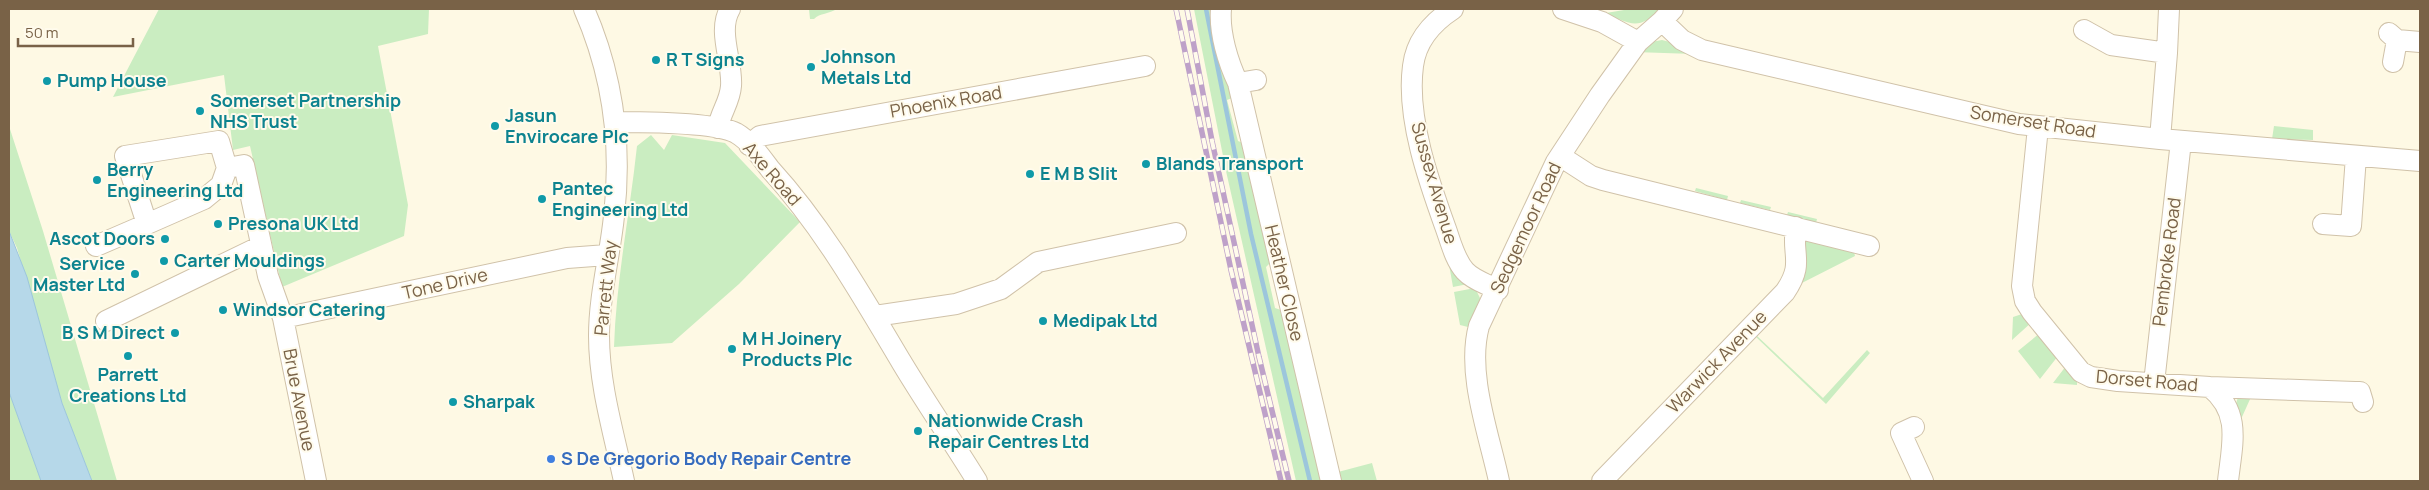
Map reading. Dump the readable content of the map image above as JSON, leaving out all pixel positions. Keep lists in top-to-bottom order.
{
  "streets": {
    "street": [
      "Phoenix Road",
      "Somerset Road",
      "Axe Road",
      "Sussex Avenue",
      "Sedgemoor Road",
      "Pembroke Road",
      "Heather Close",
      "Tone Drive",
      "Parrett Way",
      "Warwick Avenue",
      "Dorset Road",
      "Brue Avenue"
    ]
  },
  "crossings": [
    ["Phoenix Road", "Axe Road"],
    ["Somerset Road", "Sedgemoor Road"],
    ["Somerset Road", "Pembroke Road"],
    ["Somerset Road", "Dorset Road"],
    ["Axe Road", "Parrett Way"],
    ["Sussex Avenue", "Sedgemoor Road"],
    ["Pembroke Road", "Dorset Road"],
    ["Tone Drive", "Parrett Way"],
    ["Tone Drive", "Brue Avenue"]
  ],
  "places": [
    "R T Signs",
    "Johnson Metals Ltd",
    "Pump House",
    "Somerset Partnership NHS Trust",
    "Jasun Envirocare Plc",
    "Blands Transport",
    "E M B Slit",
    "Berry Engineering Ltd",
    "Pantec Engineering Ltd",
    "Presona UK Ltd",
    "Ascot Doors",
    "Carter Mouldings",
    "Service Master Ltd",
    "Windsor Catering",
    "Medipak Ltd",
    "B S M Direct",
    "M H Joinery Products Plc",
    "Parrett Creations Ltd",
    "Sharpak",
    "Nationwide Crash Repair Centres Ltd",
    "S De Gregorio Body Repair Centre"
  ],
  "scale_bar": "50 m"
}
